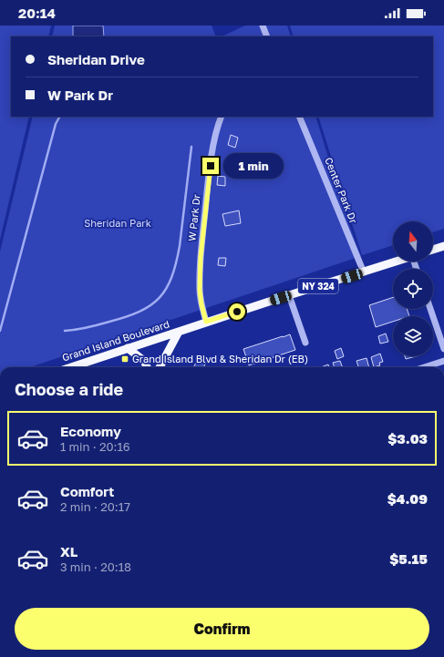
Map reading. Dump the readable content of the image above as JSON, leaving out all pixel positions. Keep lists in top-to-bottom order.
{
  "streets": {
    "main road": ["NY 324", "Grand Island Boulevard"],
    "street": ["Center Park Dr", "W Park Dr"]
  },
  "crossings": [
    ["Center Park Dr", "NY 324"],
    ["W Park Dr", "NY 324"],
    ["NY 324", "Grand Island Boulevard"]
  ],
  "parks": ["Sheridan Park"],
  "places": {
    "transit": ["Grand Island Blvd & Sheridan Dr (EB)"]
  },
  "north": "top",
  "page": {
    "status": "20:14",
    "banner": ["Sheridan Drive", "W Park Dr"],
    "bubble": "1 min",
    "heading": "Choose a ride",
    "list": [
      {
        "name": "Economy",
        "note": "1 min · 20:16",
        "value": "$3.03"
      },
      {
        "name": "Comfort",
        "note": "2 min · 20:17",
        "value": "$4.09"
      },
      {
        "name": "XL",
        "note": "3 min · 20:18",
        "value": "$5.15"
      }
    ],
    "buttons": "Confirm"
  }
}
